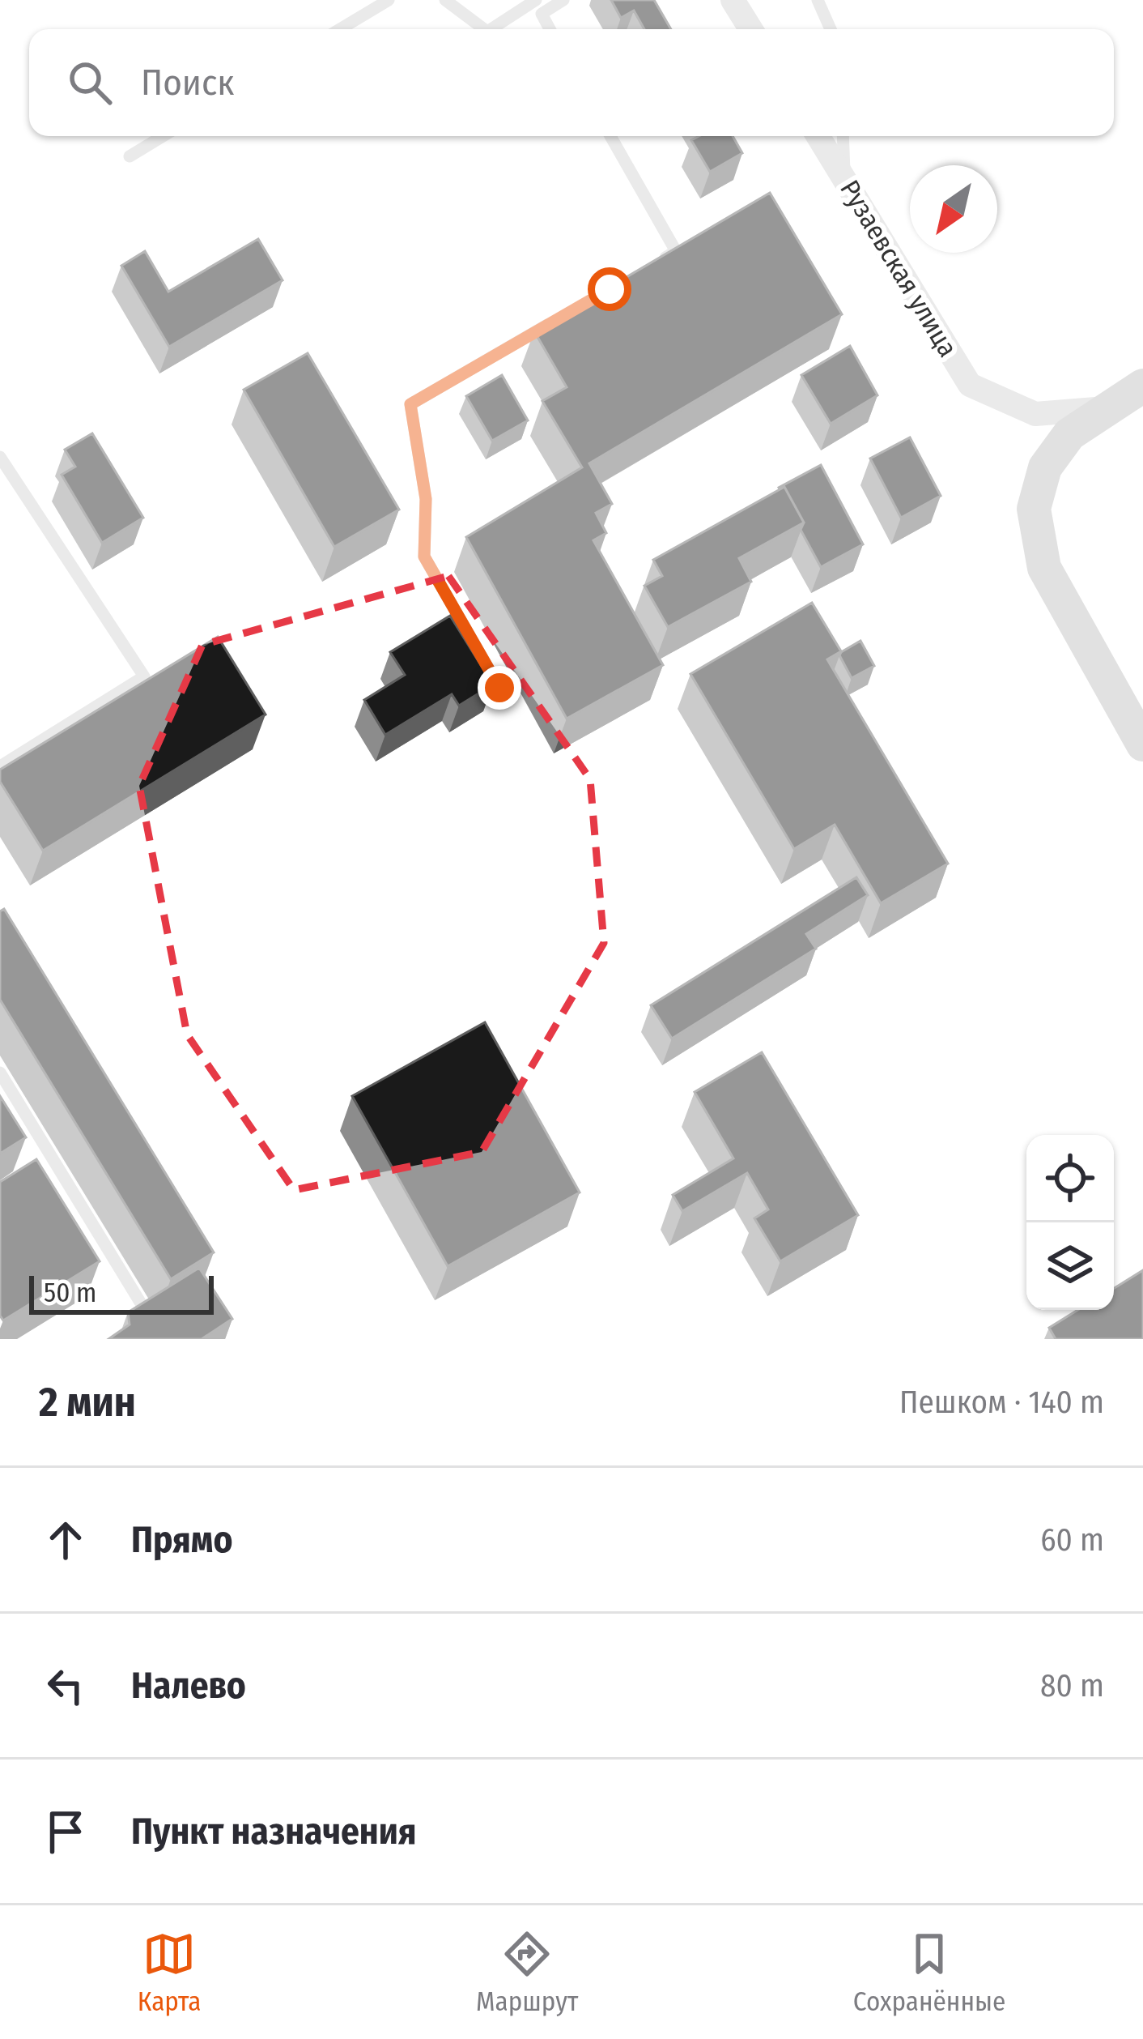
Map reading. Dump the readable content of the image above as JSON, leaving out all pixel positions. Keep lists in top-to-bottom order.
{
  "streets": {
    "street": ["Рузаевская улица"]
  },
  "scale_bar": "50 m",
  "north": "bottom left",
  "page": {
    "search": "Поиск",
    "scale": "50 m",
    "heading": ["2 мин", "Пешком · 140 m"],
    "list": [
      ["Прямо", "60 m"],
      ["Налево", "80 m"],
      "Пункт назначения"
    ],
    "nav": ["Карта", "Маршрут", "Сохранённые"]
  }
}
